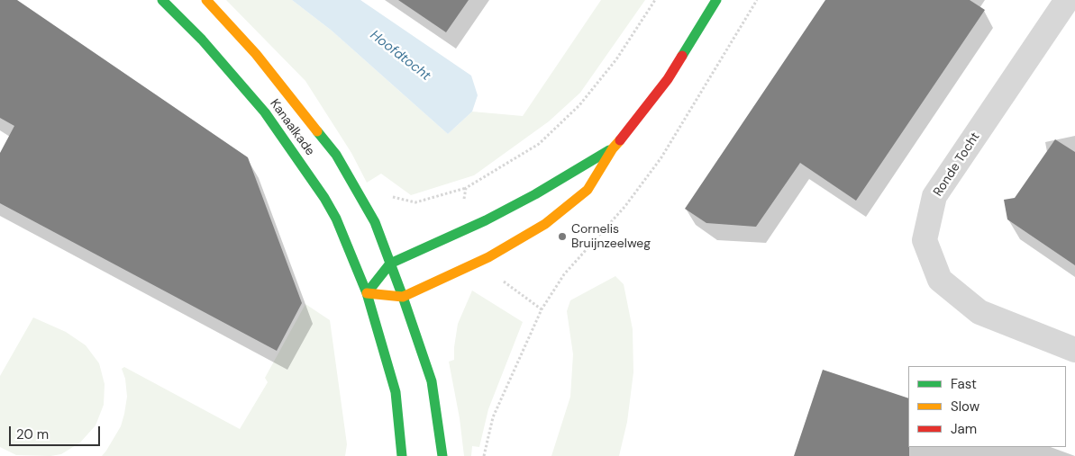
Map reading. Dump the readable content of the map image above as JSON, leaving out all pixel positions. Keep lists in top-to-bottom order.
{
  "streets": {
    "main road": ["Kanaalkade"],
    "street": ["Ronde Tocht"]
  },
  "water": ["Hoofdtocht"],
  "places": ["Cornelis Bruijnzeelweg"],
  "legend": ["Fast", "Slow", "Jam"],
  "scale_bar": "20 m"
}
